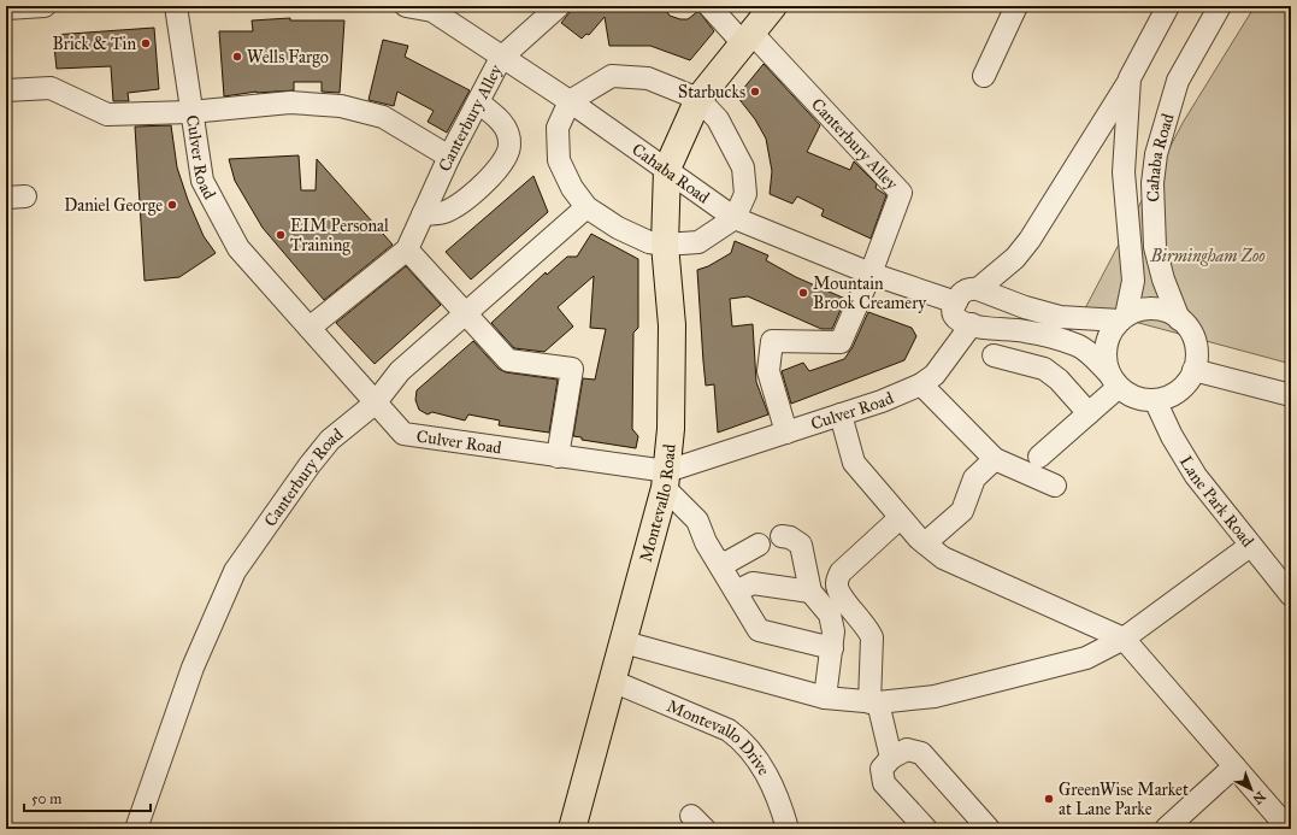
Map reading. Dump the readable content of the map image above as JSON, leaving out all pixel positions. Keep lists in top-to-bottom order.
{
  "streets": {
    "main road": ["Montevallo Road"],
    "street": [
      "Canterbury Alley",
      "Culver Road",
      "Cahaba Road",
      "Canterbury Road",
      "Lane Park Road",
      "Montevallo Drive"
    ]
  },
  "crossings": [
    ["Canterbury Alley", "Cahaba Road"],
    ["Culver Road", "Canterbury Road"],
    ["Culver Road", "Montevallo Road"],
    ["Cahaba Road", "Lane Park Road"],
    ["Cahaba Road", "Montevallo Road"],
    ["Montevallo Road", "Montevallo Drive"]
  ],
  "parks": ["Birmingham Zoo"],
  "places": [
    "Brick & Tin",
    "Wells Fargo",
    "Starbucks",
    "Daniel George",
    "EIM Personal Training",
    "Mountain Brook Creamery",
    "GreenWise Market at Lane Parke"
  ],
  "scale_bar": "50 m",
  "north": "bottom right"
}
